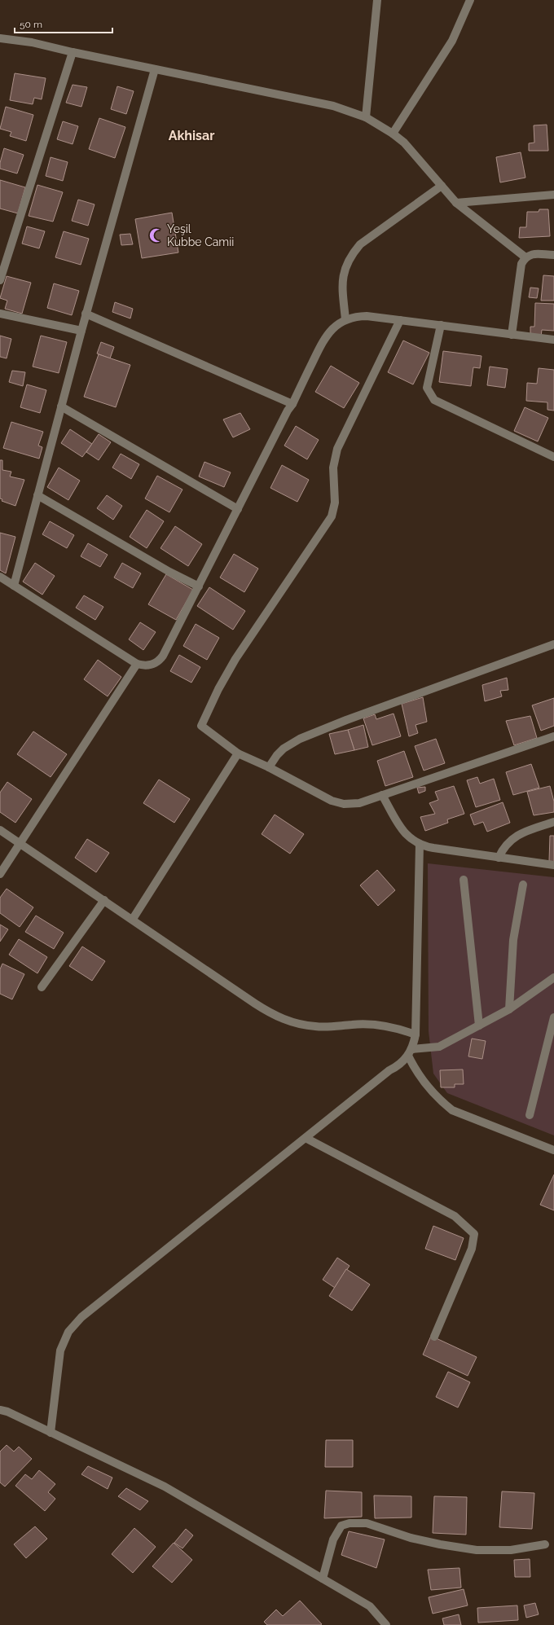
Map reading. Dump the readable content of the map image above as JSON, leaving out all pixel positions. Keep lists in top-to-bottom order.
{
  "districts": ["Akhisar"],
  "places": {
    "mosque": ["Yeşil Kubbe Camii"]
  },
  "scale_bar": "50 m"
}
